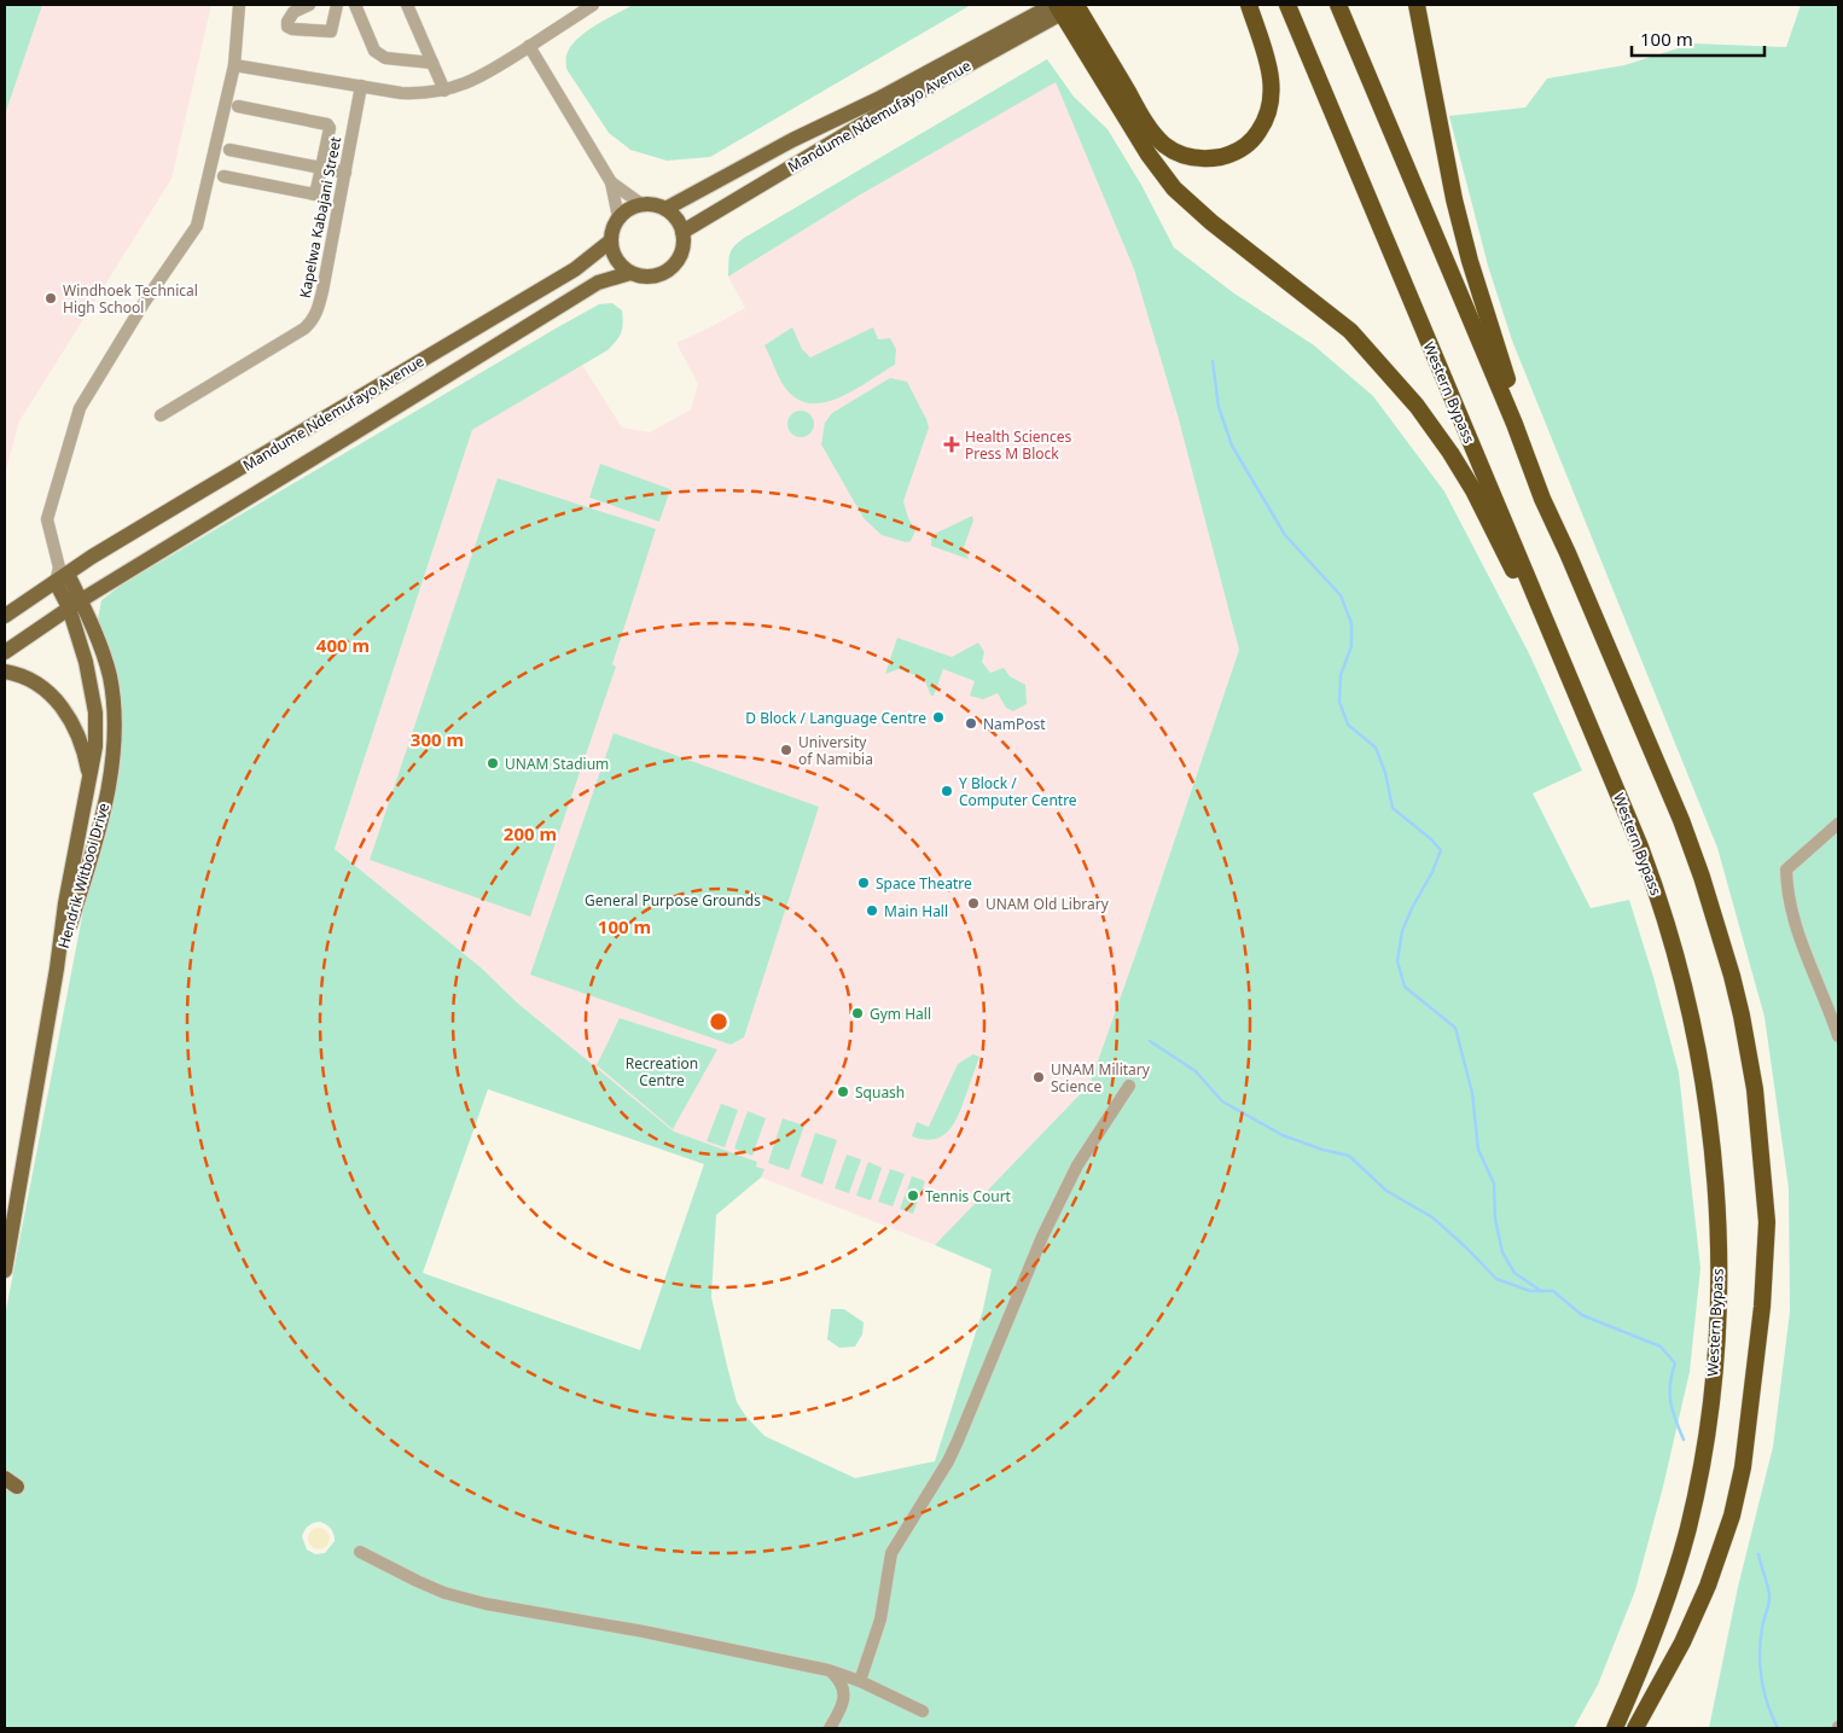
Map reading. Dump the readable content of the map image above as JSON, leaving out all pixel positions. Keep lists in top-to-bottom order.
{
  "streets": {
    "highway": ["Western Bypass"],
    "main road": ["Mandume Ndemufayo Avenue", "Hendrik Witbooi Drive"],
    "street": ["Kapelwa Kabajani Street"]
  },
  "crossings": [
    ["Mandume Ndemufayo Avenue", "Hendrik Witbooi Drive"]
  ],
  "parks": ["General Purpose Grounds", "Recreation Centre"],
  "places": {
    "other": [
      "Windhoek Technical High School",
      "D Block / Language Centre",
      "NamPost",
      "University of Namibia",
      "UNAM Stadium",
      "Y Block / Computer Centre",
      "Space Theatre",
      "UNAM Old Library",
      "Main Hall",
      "Gym Hall",
      "UNAM Military Science",
      "Squash",
      "Tennis Court"
    ],
    "health": ["Health Sciences Press M Block"]
  },
  "scale_bar": "100 m",
  "rings": [
    "400 m",
    "300 m",
    "200 m",
    "100 m"
  ]
}
